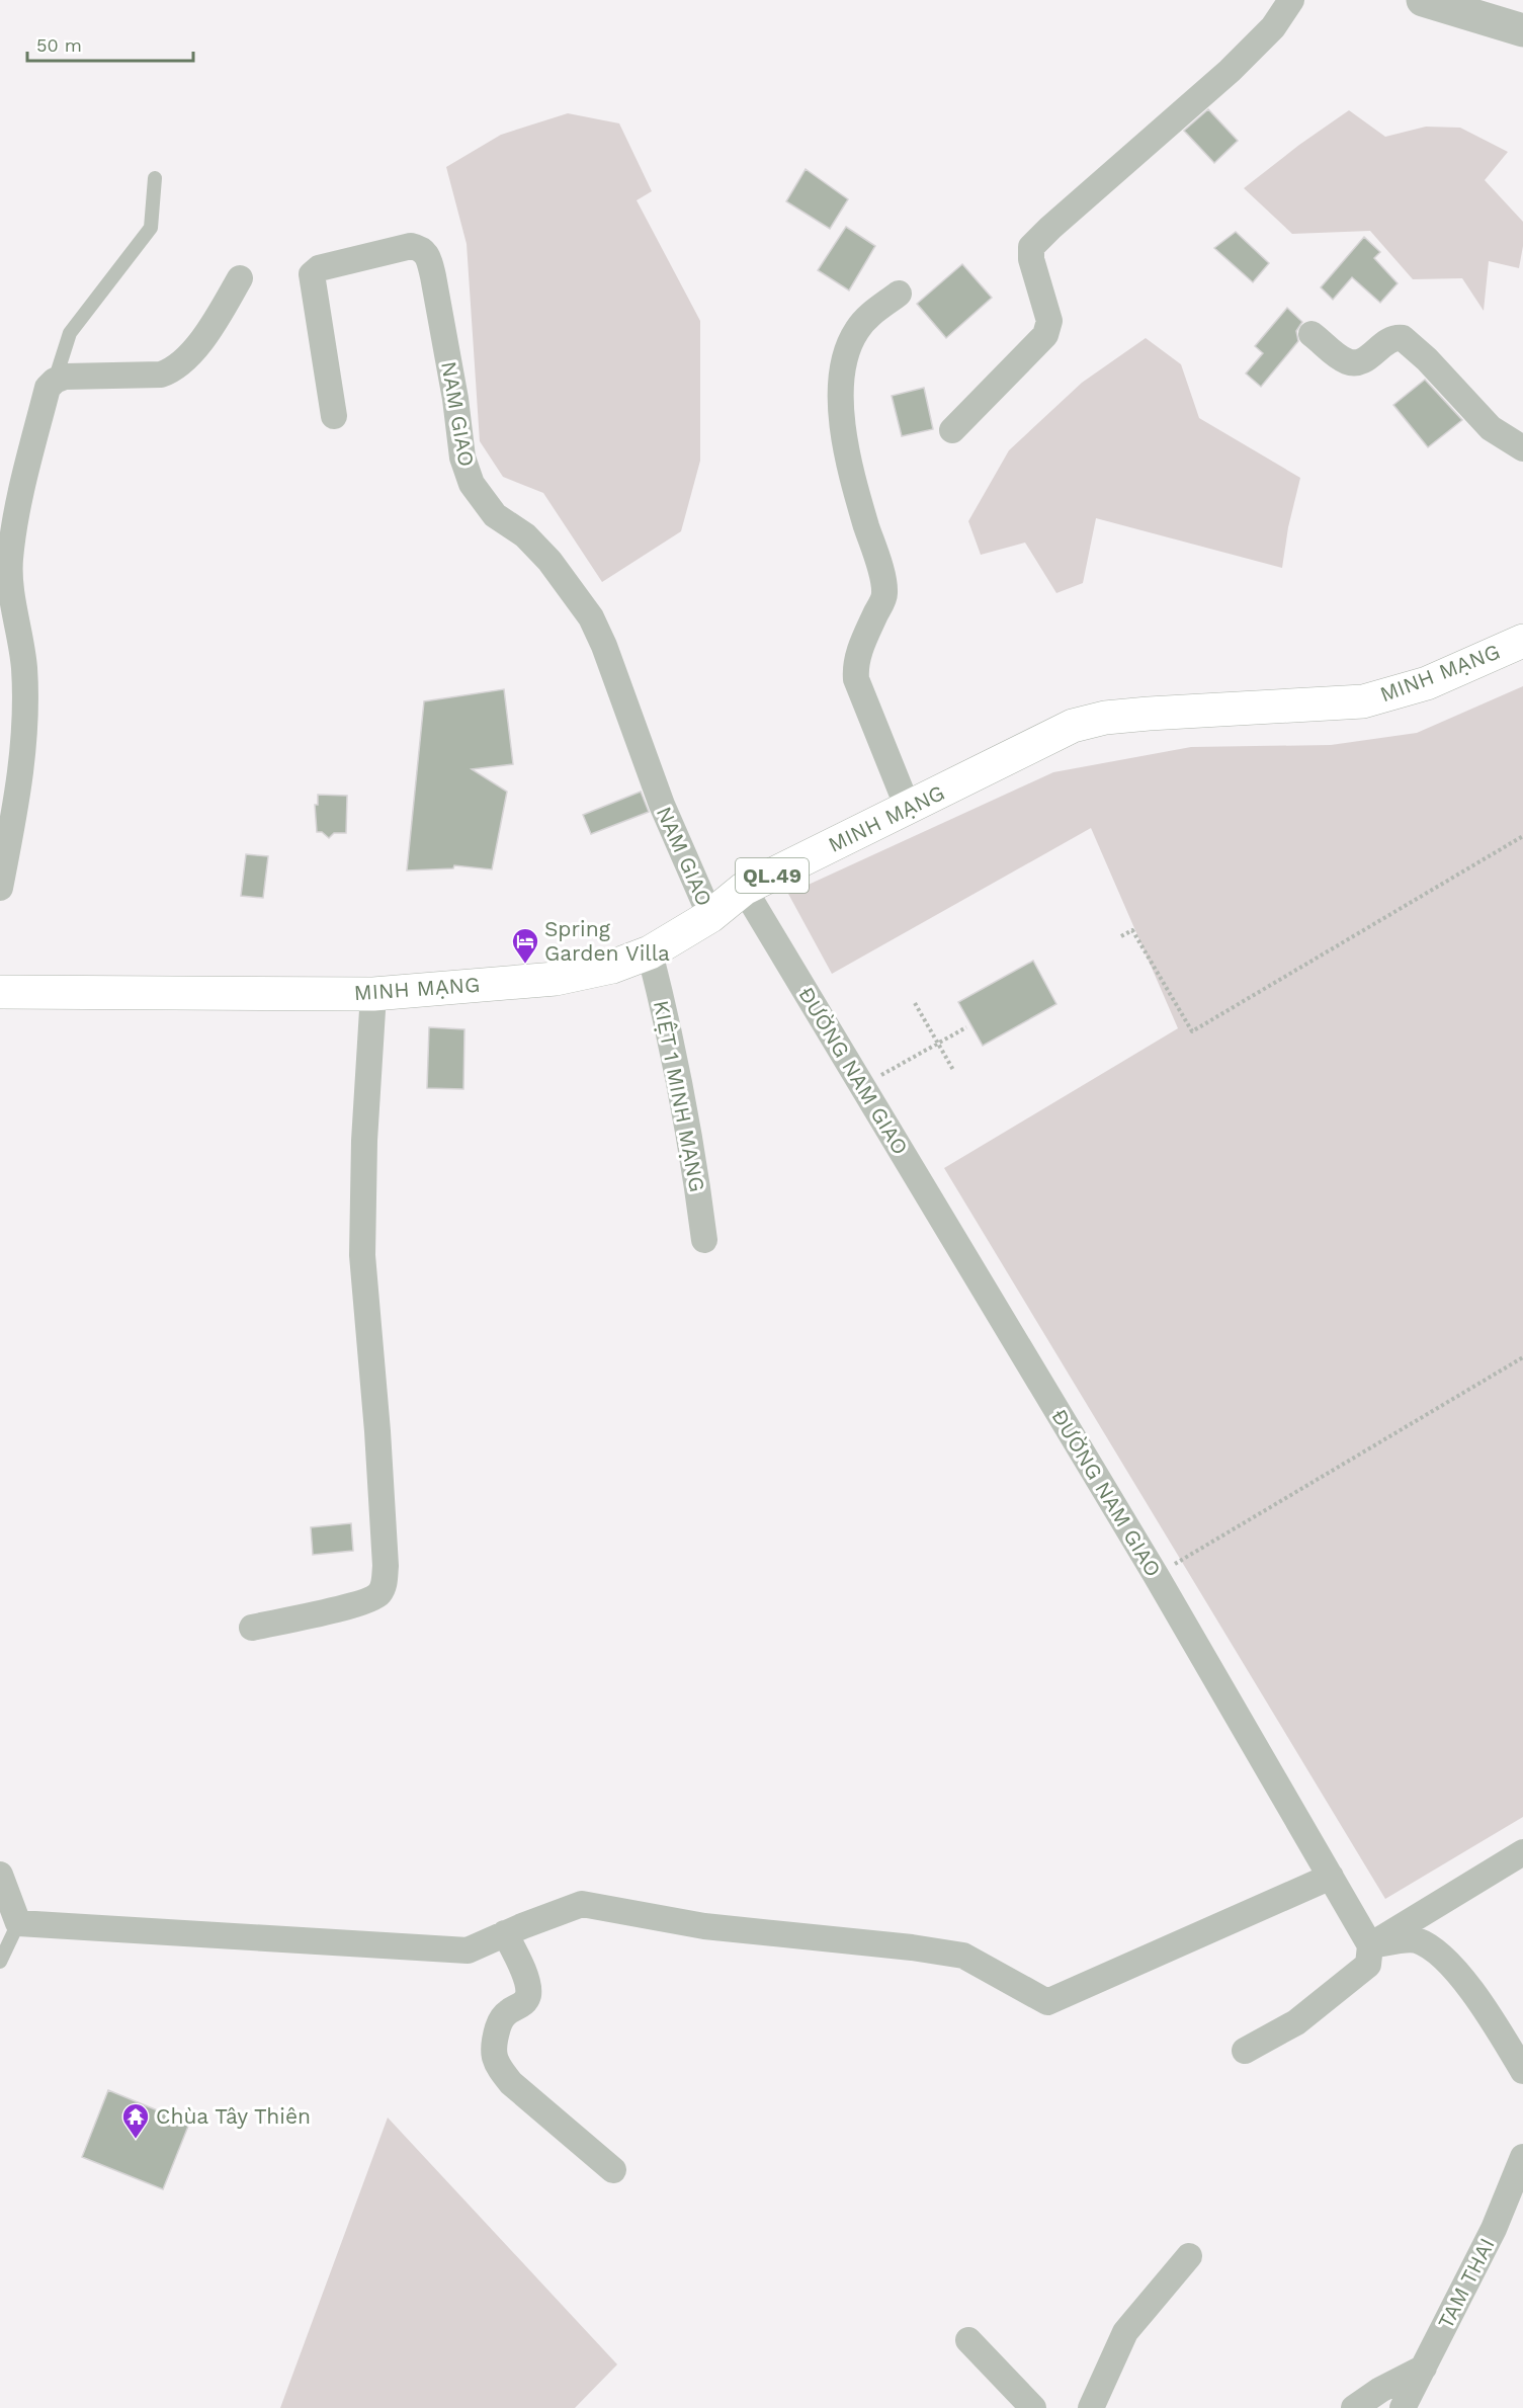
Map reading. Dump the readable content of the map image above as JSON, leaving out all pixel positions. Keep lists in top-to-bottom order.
{
  "streets": {
    "highway": ["MINH MẠNG", "QL.49"],
    "street": [
      "NAM GIAO",
      "ĐƯỜNG NAM GIAO",
      "KIỆT 1 MINH MẠNG",
      "TAM THAI"
    ]
  },
  "crossings": [
    ["NAM GIAO", "MINH MẠNG"],
    ["MINH MẠNG", "ĐƯỜNG NAM GIAO"],
    ["MINH MẠNG", "KIỆT 1 MINH MẠNG"]
  ],
  "places": {
    "hotel": ["Spring Garden Villa"],
    "temple": ["Chùa Tây Thiên"]
  },
  "scale_bar": "50 m"
}
